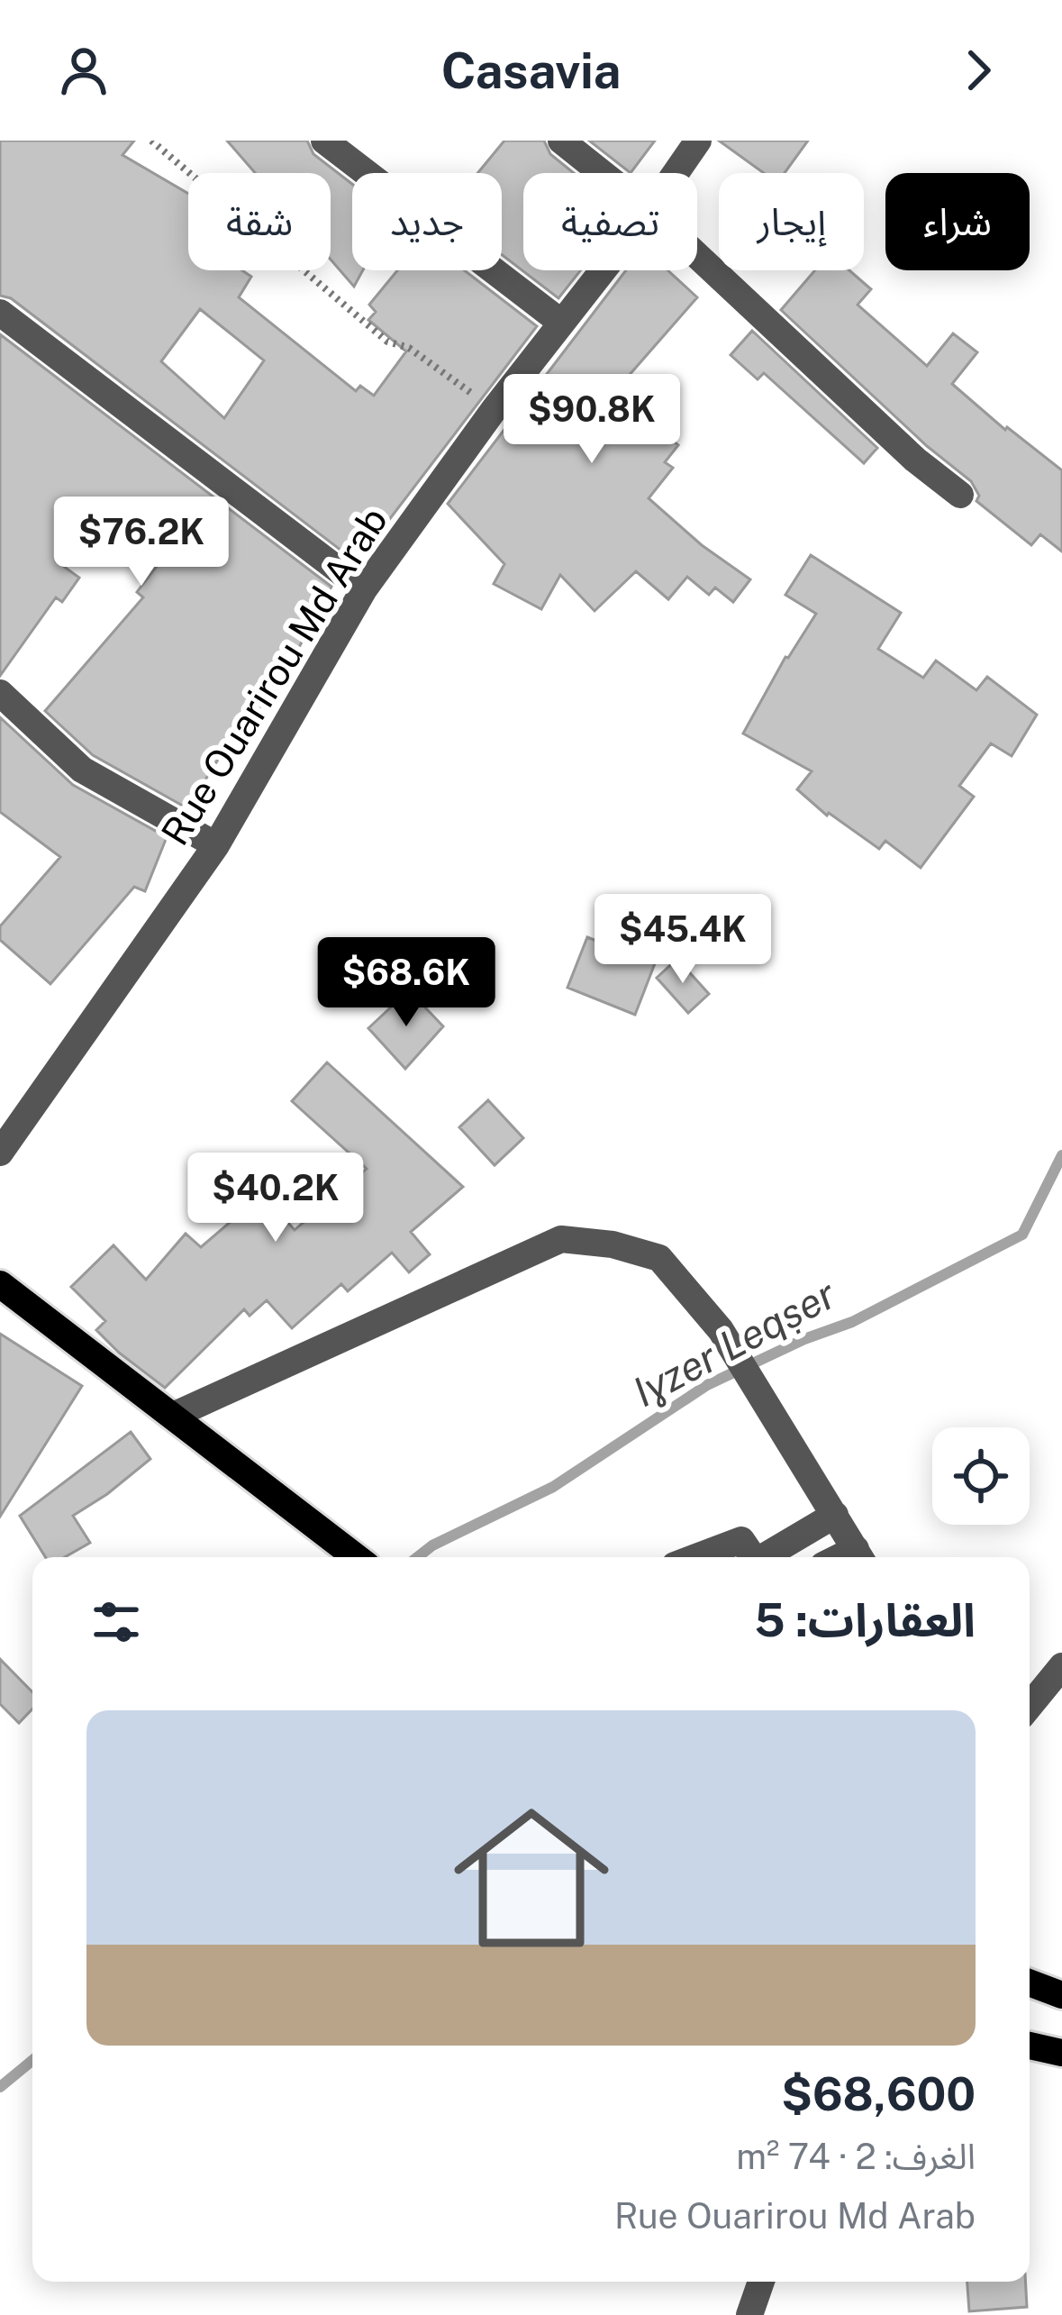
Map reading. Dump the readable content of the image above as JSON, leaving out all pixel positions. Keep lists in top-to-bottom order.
{
  "streets": {
    "street": ["Rue Ouarirou Md Arab"]
  },
  "water": ["Iɣzer Leqṣer"],
  "page": {
    "header": "Casavia",
    "chip": [
      "شراء",
      "إيجار",
      "تصفية",
      "جديد",
      "شقة"
    ],
    "price": [
      "$90.8K",
      "$76.2K",
      "$45.4K",
      "$68.6K",
      "$40.2K"
    ],
    "heading": "العقارات: 5",
    "list": [
      {
        "name": "$68,600",
        "note": "الغرف: 2 · 74 m² · Rue Ouarirou Md Arab"
      }
    ]
  }
}
